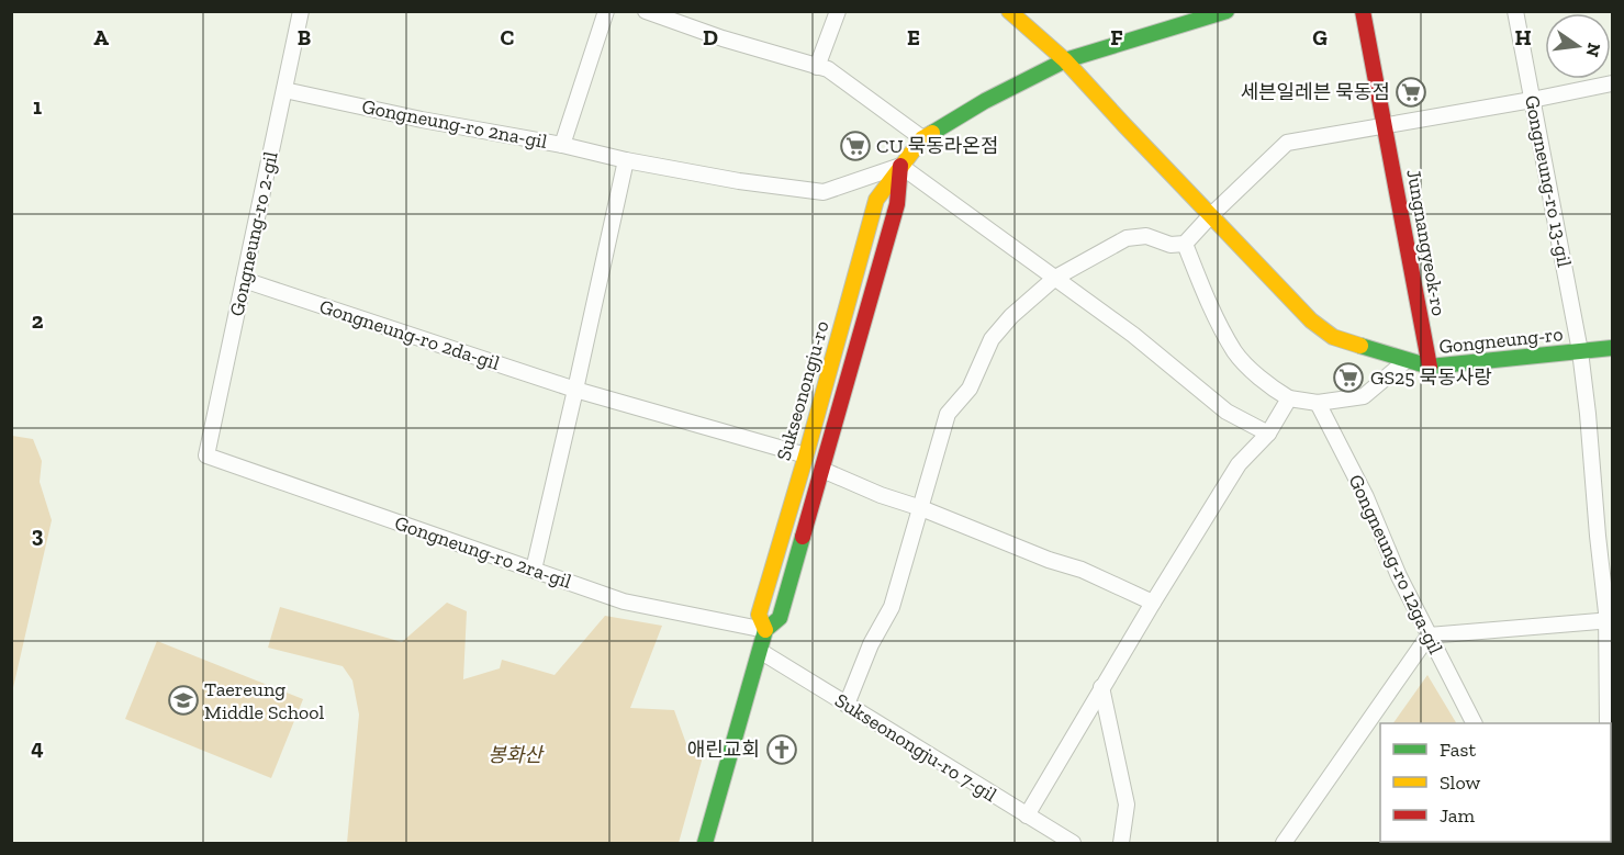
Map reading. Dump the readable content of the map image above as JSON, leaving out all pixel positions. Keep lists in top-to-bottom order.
{
  "streets": {
    "street": [
      "Gongneung-ro 2na-gil",
      "Gongneung-ro 13-gil",
      "Gongneung-ro 2-gil",
      "Jungnangyeok-ro",
      "Gongneung-ro 2da-gil",
      "Gongneung-ro",
      "Sukseonongju-ro",
      "Gongneung-ro 2ra-gil",
      "Gongneung-ro 12ga-gil",
      "Sukseonongju-ro 7-gil"
    ]
  },
  "crossings": [
    ["Gongneung-ro 2na-gil", "Gongneung-ro 2-gil"],
    ["Gongneung-ro 2na-gil", "Sukseonongju-ro"],
    ["Gongneung-ro 13-gil", "Gongneung-ro"],
    ["Gongneung-ro 2-gil", "Gongneung-ro 2da-gil"],
    ["Gongneung-ro 2-gil", "Gongneung-ro 2ra-gil"],
    ["Jungnangyeok-ro", "Gongneung-ro"],
    ["Gongneung-ro 2da-gil", "Sukseonongju-ro"],
    ["Gongneung-ro", "Sukseonongju-ro"],
    ["Sukseonongju-ro", "Gongneung-ro 2ra-gil"],
    ["Sukseonongju-ro", "Sukseonongju-ro 7-gil"]
  ],
  "parks": ["봉화산"],
  "places": {
    "supermarket": ["세븐일레븐 묵동점", "CU 묵동라온점", "GS25 묵동사랑"],
    "school or university": ["Taereung Middle School"],
    "church": ["애린교회"]
  },
  "legend": ["Fast", "Slow", "Jam"],
  "north": "right",
  "grid": {
    "columns": [
      "A",
      "B",
      "C",
      "D",
      "E",
      "F",
      "G",
      "H"
    ],
    "rows": [
      "1",
      "2",
      "3",
      "4"
    ]
  }
}
